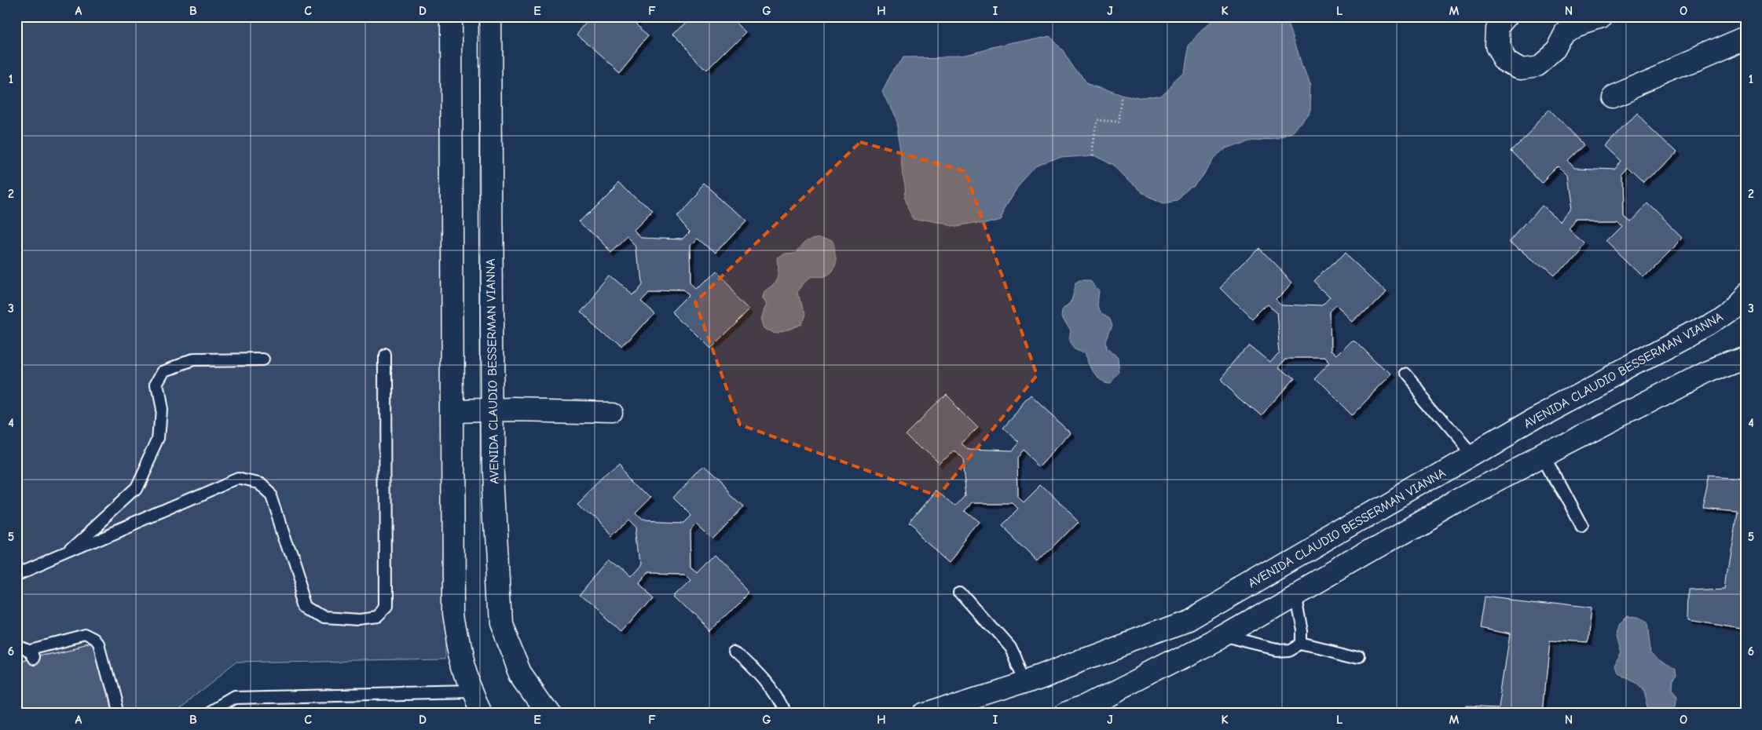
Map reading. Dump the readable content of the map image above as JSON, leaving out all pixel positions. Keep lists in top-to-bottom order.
{
  "streets": {
    "street": ["AVENIDA CLAUDIO BESSERMAN VIANNA"]
  },
  "grid": {
    "columns": [
      "A",
      "B",
      "C",
      "D",
      "E",
      "F",
      "G",
      "H",
      "I",
      "J",
      "K",
      "L",
      "M",
      "N",
      "O"
    ],
    "rows": [
      "1",
      "2",
      "3",
      "4",
      "5",
      "6"
    ]
  }
}
